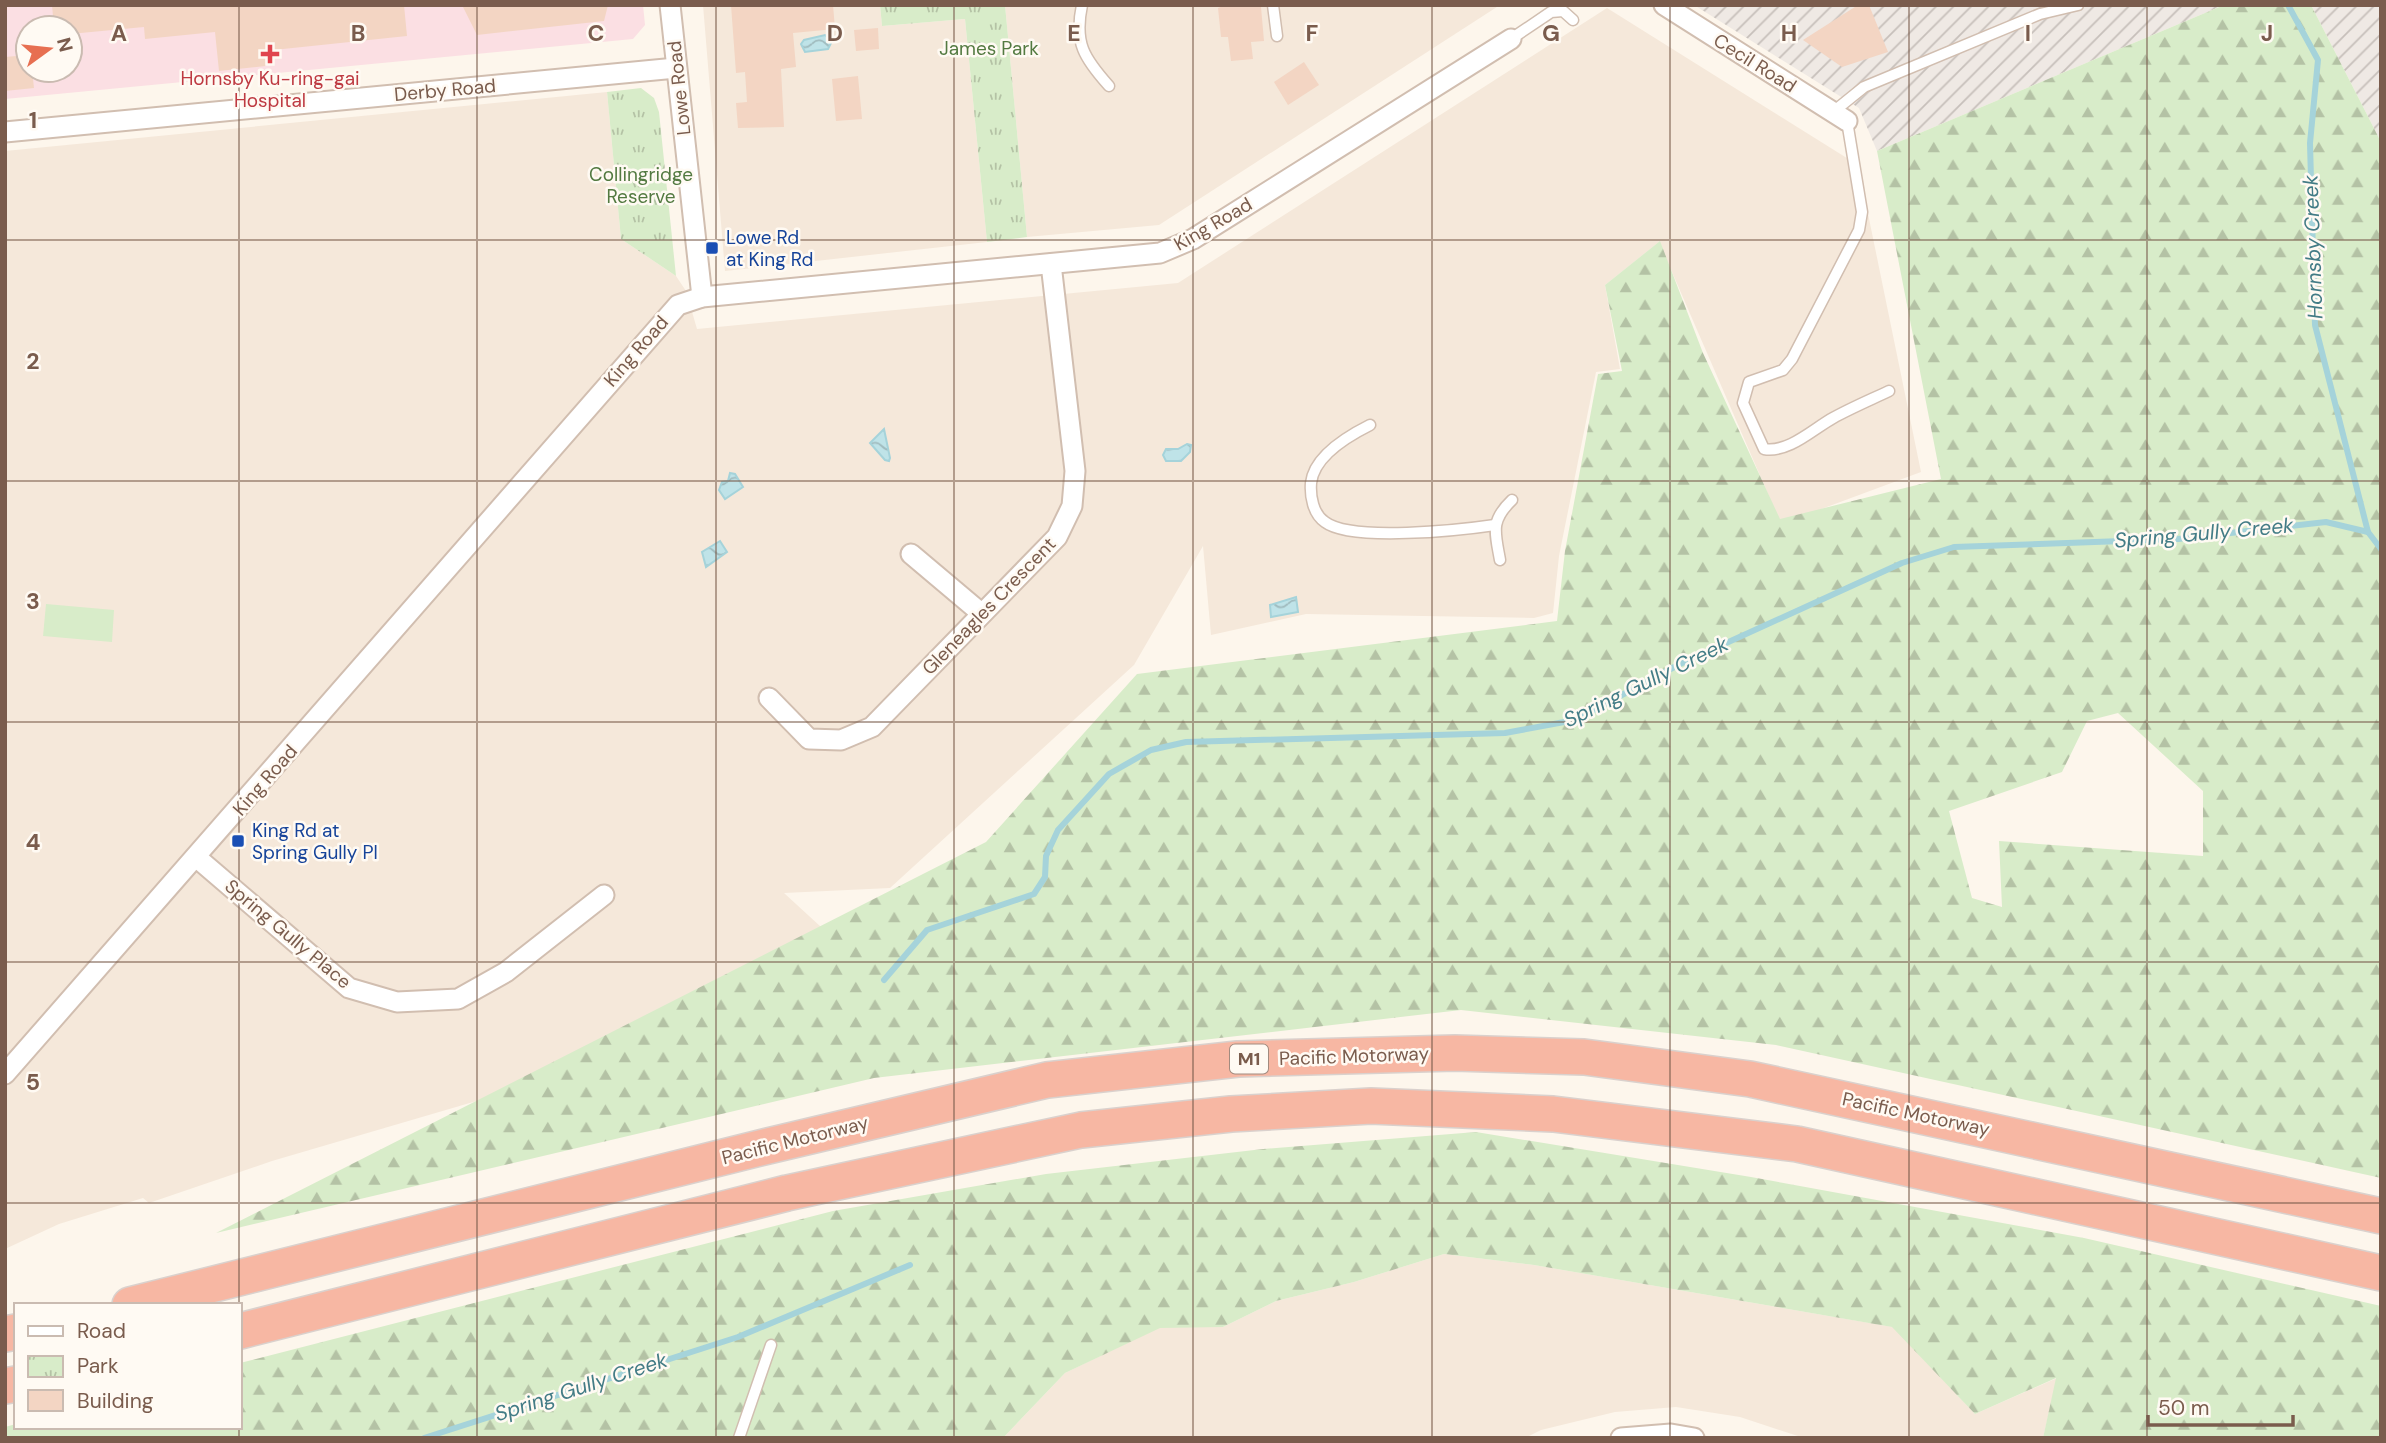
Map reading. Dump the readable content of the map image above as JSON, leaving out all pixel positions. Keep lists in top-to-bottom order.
{
  "streets": {
    "highway": ["Pacific Motorway", "M1"],
    "street": [
      "Cecil Road",
      "Lowe Road",
      "Derby Road",
      "King Road",
      "Gleneagles Crescent",
      "Spring Gully Place"
    ]
  },
  "crossings": [
    ["Lowe Road", "Derby Road"],
    ["Lowe Road", "King Road"],
    ["King Road", "Gleneagles Crescent"],
    ["King Road", "Spring Gully Place"]
  ],
  "water": ["Hornsby Creek", "Spring Gully Creek"],
  "parks": ["James Park", "Collingridge Reserve"],
  "places": {
    "health": ["Hornsby Ku-ring-gai Hospital"],
    "transit": ["Lowe Rd at King Rd", "King Rd at Spring Gully Pl"]
  },
  "legend": ["Road", "Park", "Building"],
  "scale_bar": "50 m",
  "north": "right",
  "grid": {
    "columns": [
      "A",
      "B",
      "C",
      "D",
      "E",
      "F",
      "G",
      "H",
      "I",
      "J"
    ],
    "rows": [
      "1",
      "2",
      "3",
      "4",
      "5"
    ]
  }
}
